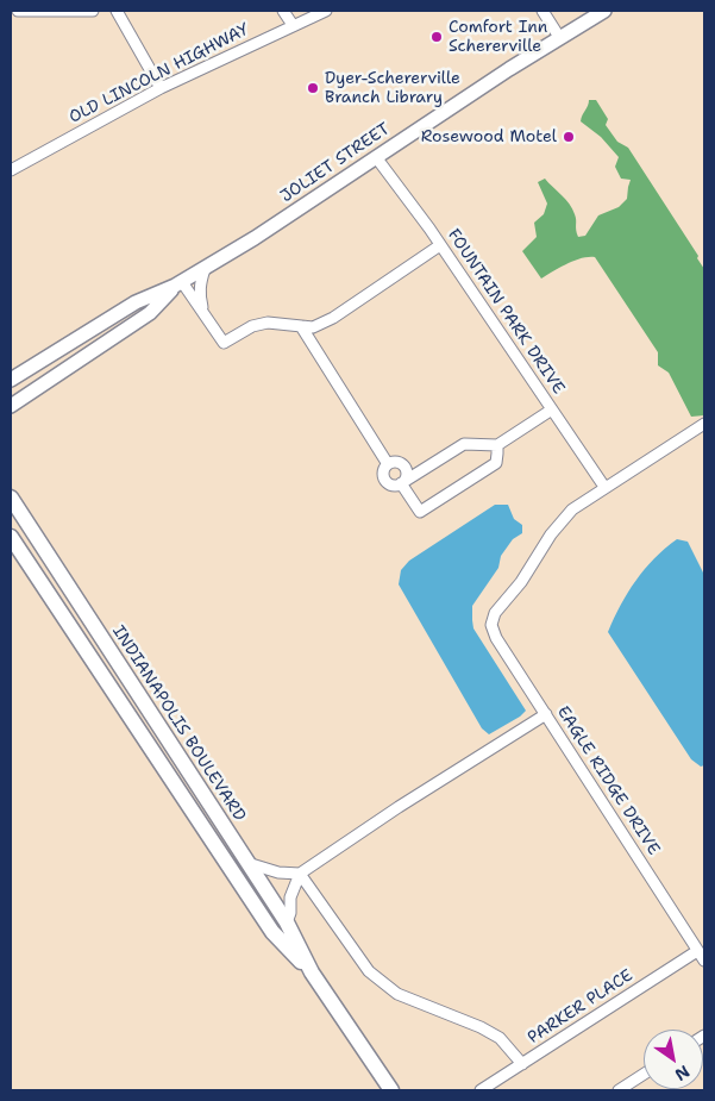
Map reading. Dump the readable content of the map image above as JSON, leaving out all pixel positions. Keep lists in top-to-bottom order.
{
  "streets": {
    "highway": ["INDIANAPOLIS BOULEVARD"],
    "main road": ["JOLIET STREET"],
    "street": [
      "OLD LINCOLN HIGHWAY",
      "FOUNTAIN PARK DRIVE",
      "EAGLE RIDGE DRIVE",
      "PARKER PLACE"
    ]
  },
  "crossings": [
    ["JOLIET STREET", "FOUNTAIN PARK DRIVE"],
    ["FOUNTAIN PARK DRIVE", "EAGLE RIDGE DRIVE"],
    ["EAGLE RIDGE DRIVE", "PARKER PLACE"]
  ],
  "places": ["Comfort Inn Schererville", "Dyer-Schererville Branch Library", "Rosewood Motel"],
  "north": "bottom right"
}
